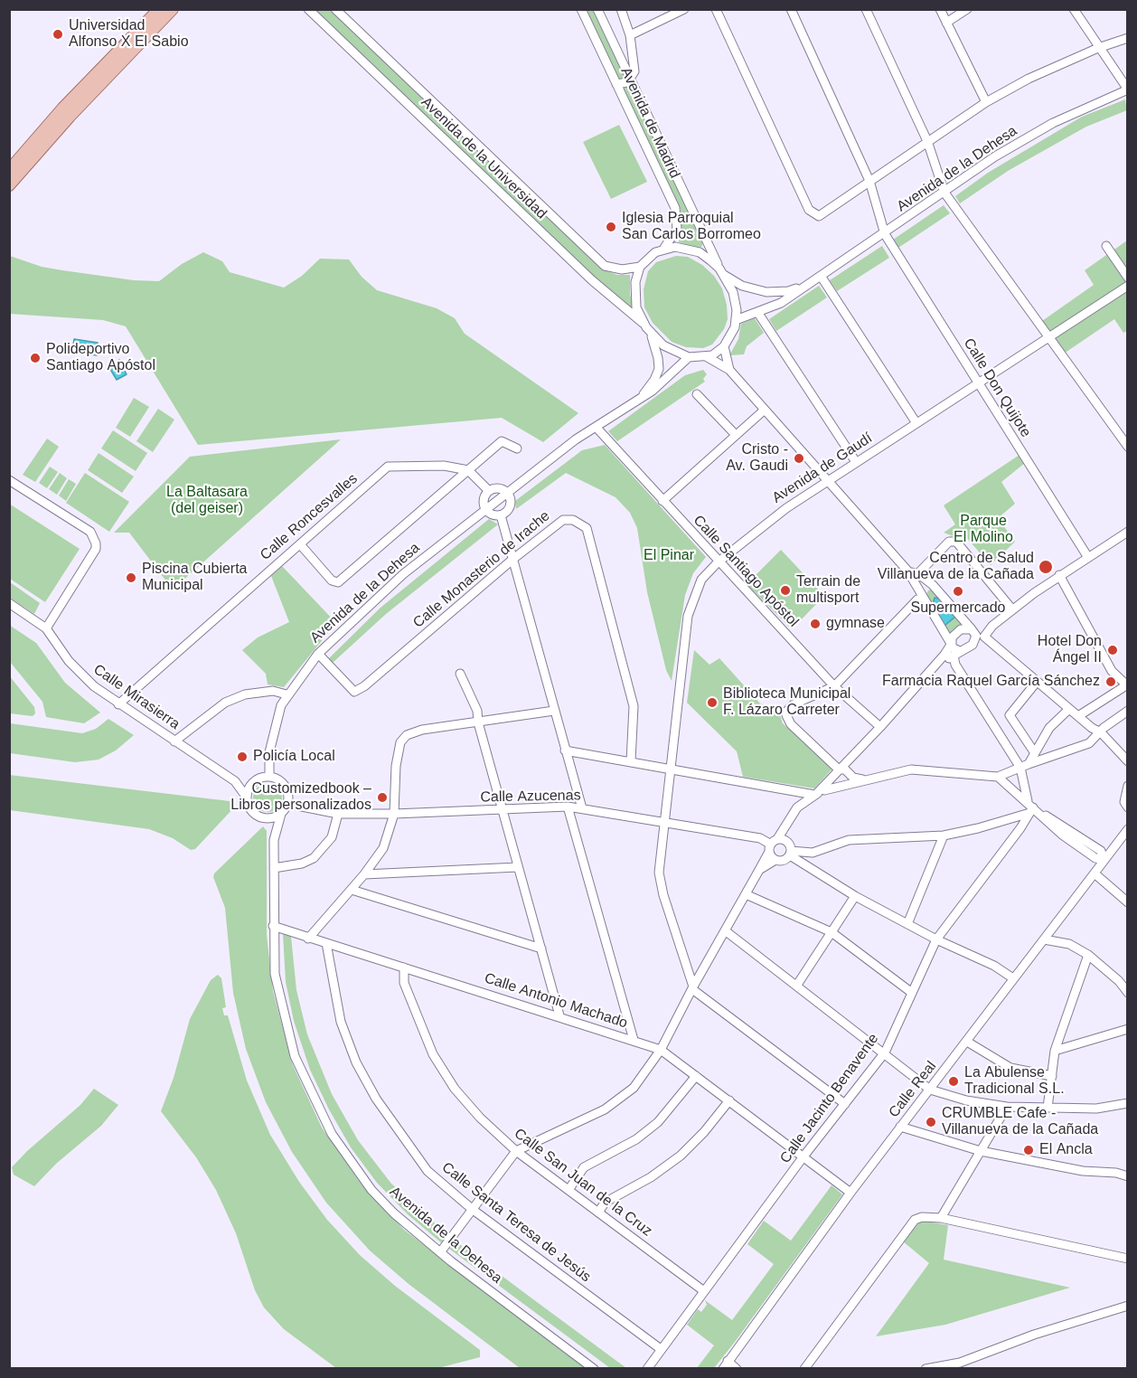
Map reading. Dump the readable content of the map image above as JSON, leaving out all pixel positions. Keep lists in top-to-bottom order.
{
  "streets": {
    "street": [
      "Avenida de Madrid",
      "Avenida de la Universidad",
      "Avenida de la Dehesa",
      "Calle Don Quijote",
      "Avenida de Gaudí",
      "Calle Roncesvalles",
      "Calle Monasterio de Irache",
      "Calle Santiago Apóstol",
      "Calle Mirasierra",
      "Calle Azucenas",
      "Calle Antonio Machado",
      "Calle Real",
      "Calle Jacinto Benavente",
      "Calle San Juan de la Cruz",
      "Calle Santa Teresa de Jesús"
    ]
  },
  "crossings": [
    ["Avenida de Madrid", "Avenida de la Universidad"],
    ["Avenida de Madrid", "Avenida de la Dehesa"],
    ["Avenida de la Universidad", "Avenida de la Dehesa"],
    ["Avenida de la Dehesa", "Calle Don Quijote"],
    ["Avenida de la Dehesa", "Calle Monasterio de Irache"],
    ["Avenida de la Dehesa", "Calle Santiago Apóstol"],
    ["Avenida de la Dehesa", "Calle Mirasierra"],
    ["Avenida de la Dehesa", "Calle Azucenas"],
    ["Avenida de la Dehesa", "Calle Antonio Machado"],
    ["Calle Don Quijote", "Avenida de Gaudí"],
    ["Avenida de Gaudí", "Calle Santiago Apóstol"],
    ["Avenida de Gaudí", "Calle Azucenas"],
    ["Calle Roncesvalles", "Calle Mirasierra"],
    ["Calle Mirasierra", "Calle Azucenas"],
    ["Calle Antonio Machado", "Calle Real"],
    ["Calle Antonio Machado", "Calle Jacinto Benavente"],
    ["Calle Antonio Machado", "Calle San Juan de la Cruz"],
    ["Calle Antonio Machado", "Calle Santa Teresa de Jesús"],
    ["Calle Jacinto Benavente", "Calle San Juan de la Cruz"],
    ["Calle Jacinto Benavente", "Calle Santa Teresa de Jesús"]
  ],
  "parks": ["La Baltasara (del geiser)", "Parque El Molino", "El Pinar"],
  "places": [
    "Universidad Alfonso X El Sabio",
    "Iglesia Parroquial San Carlos Borromeo",
    "Polideportivo Santiago Apóstol",
    "Cristo - Av. Gaudi",
    "Centro de Salud Villanueva de la Cañada",
    "Piscina Cubierta Municipal",
    "Terrain de multisport",
    "Supermercado",
    "gymnase",
    "Hotel Don Ángel II",
    "Farmacia Raquel García Sánchez",
    "Biblioteca Municipal F. Lázaro Carreter",
    "Policía Local",
    "Customizedbook – Libros personalizados",
    "La Abulense Tradicional S.L.",
    "CRUMBLE Cafe - Villanueva de la Cañada",
    "El Ancla"
  ]
}
